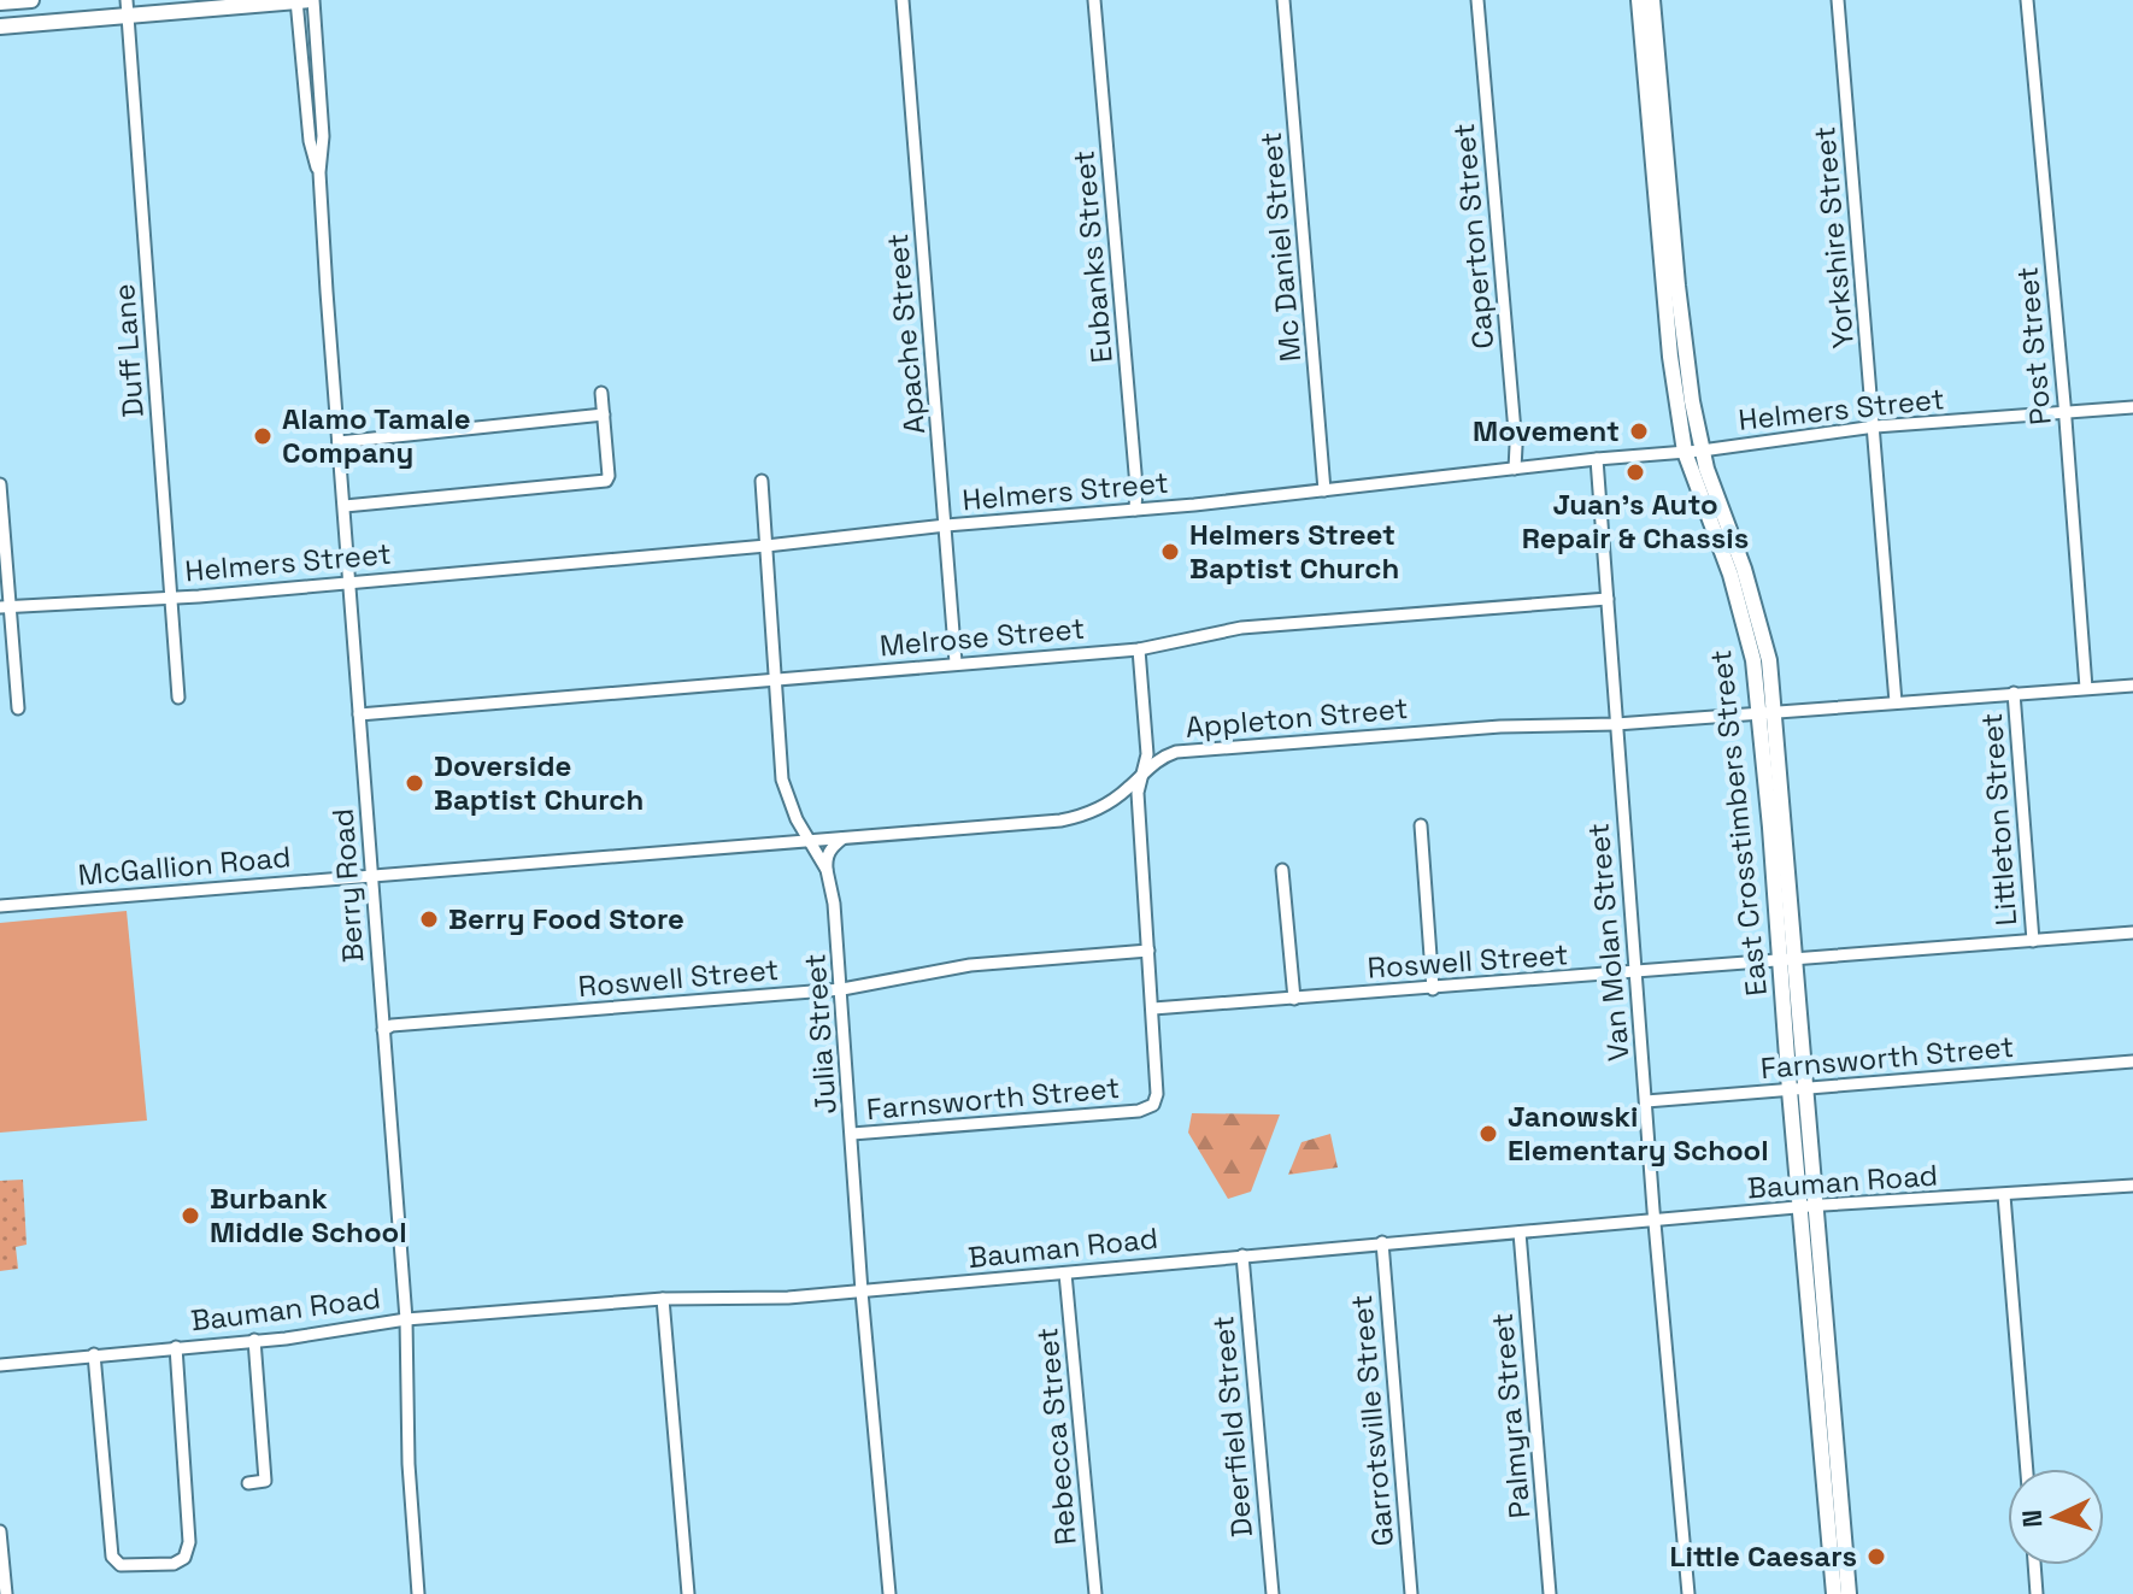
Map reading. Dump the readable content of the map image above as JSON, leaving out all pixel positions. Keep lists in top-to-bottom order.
{
  "streets": {
    "main road": ["East Crosstimbers Street"],
    "street": [
      "Caperton Street",
      "Yorkshire Street",
      "Mc Daniel Street",
      "Eubanks Street",
      "Apache Street",
      "Post Street",
      "Duff Lane",
      "Helmers Street",
      "Melrose Street",
      "Appleton Street",
      "Littleton Street",
      "McGallion Road",
      "Berry Road",
      "Van Molan Street",
      "Roswell Street",
      "Julia Street",
      "Farnsworth Street",
      "Bauman Road",
      "Palmyra Street",
      "Garrotsville Street",
      "Deerfield Street",
      "Rebecca Street"
    ]
  },
  "crossings": [
    ["Caperton Street", "Helmers Street"],
    ["Yorkshire Street", "Helmers Street"],
    ["Yorkshire Street", "Appleton Street"],
    ["Mc Daniel Street", "Helmers Street"],
    ["Eubanks Street", "Helmers Street"],
    ["Apache Street", "Helmers Street"],
    ["Apache Street", "Melrose Street"],
    ["Post Street", "Helmers Street"],
    ["Post Street", "Appleton Street"],
    ["Duff Lane", "Helmers Street"],
    ["Helmers Street", "East Crosstimbers Street"],
    ["Helmers Street", "Berry Road"],
    ["Helmers Street", "Van Molan Street"],
    ["Helmers Street", "Julia Street"],
    ["Melrose Street", "Berry Road"],
    ["Melrose Street", "Van Molan Street"],
    ["Melrose Street", "Julia Street"],
    ["Appleton Street", "Littleton Street"],
    ["Appleton Street", "East Crosstimbers Street"],
    ["Appleton Street", "McGallion Road"],
    ["Appleton Street", "Berry Road"],
    ["Appleton Street", "Van Molan Street"],
    ["Appleton Street", "Julia Street"],
    ["Littleton Street", "Roswell Street"],
    ["East Crosstimbers Street", "Roswell Street"],
    ["East Crosstimbers Street", "Farnsworth Street"],
    ["East Crosstimbers Street", "Bauman Road"],
    ["McGallion Road", "Berry Road"],
    ["Berry Road", "Roswell Street"],
    ["Berry Road", "Bauman Road"],
    ["Van Molan Street", "Roswell Street"],
    ["Van Molan Street", "Farnsworth Street"],
    ["Van Molan Street", "Bauman Road"],
    ["Roswell Street", "Julia Street"],
    ["Roswell Street", "Farnsworth Street"],
    ["Julia Street", "Farnsworth Street"],
    ["Julia Street", "Bauman Road"],
    ["Bauman Road", "Palmyra Street"],
    ["Bauman Road", "Garrotsville Street"],
    ["Bauman Road", "Deerfield Street"],
    ["Bauman Road", "Rebecca Street"]
  ],
  "places": [
    "Movement",
    "Alamo Tamale Company",
    "Juan's Auto Repair & Chassis",
    "Helmers Street Baptist Church",
    "Doverside Baptist Church",
    "Berry Food Store",
    "Janowski Elementary School",
    "Burbank Middle School",
    "Little Caesars"
  ],
  "north": "left"
}
